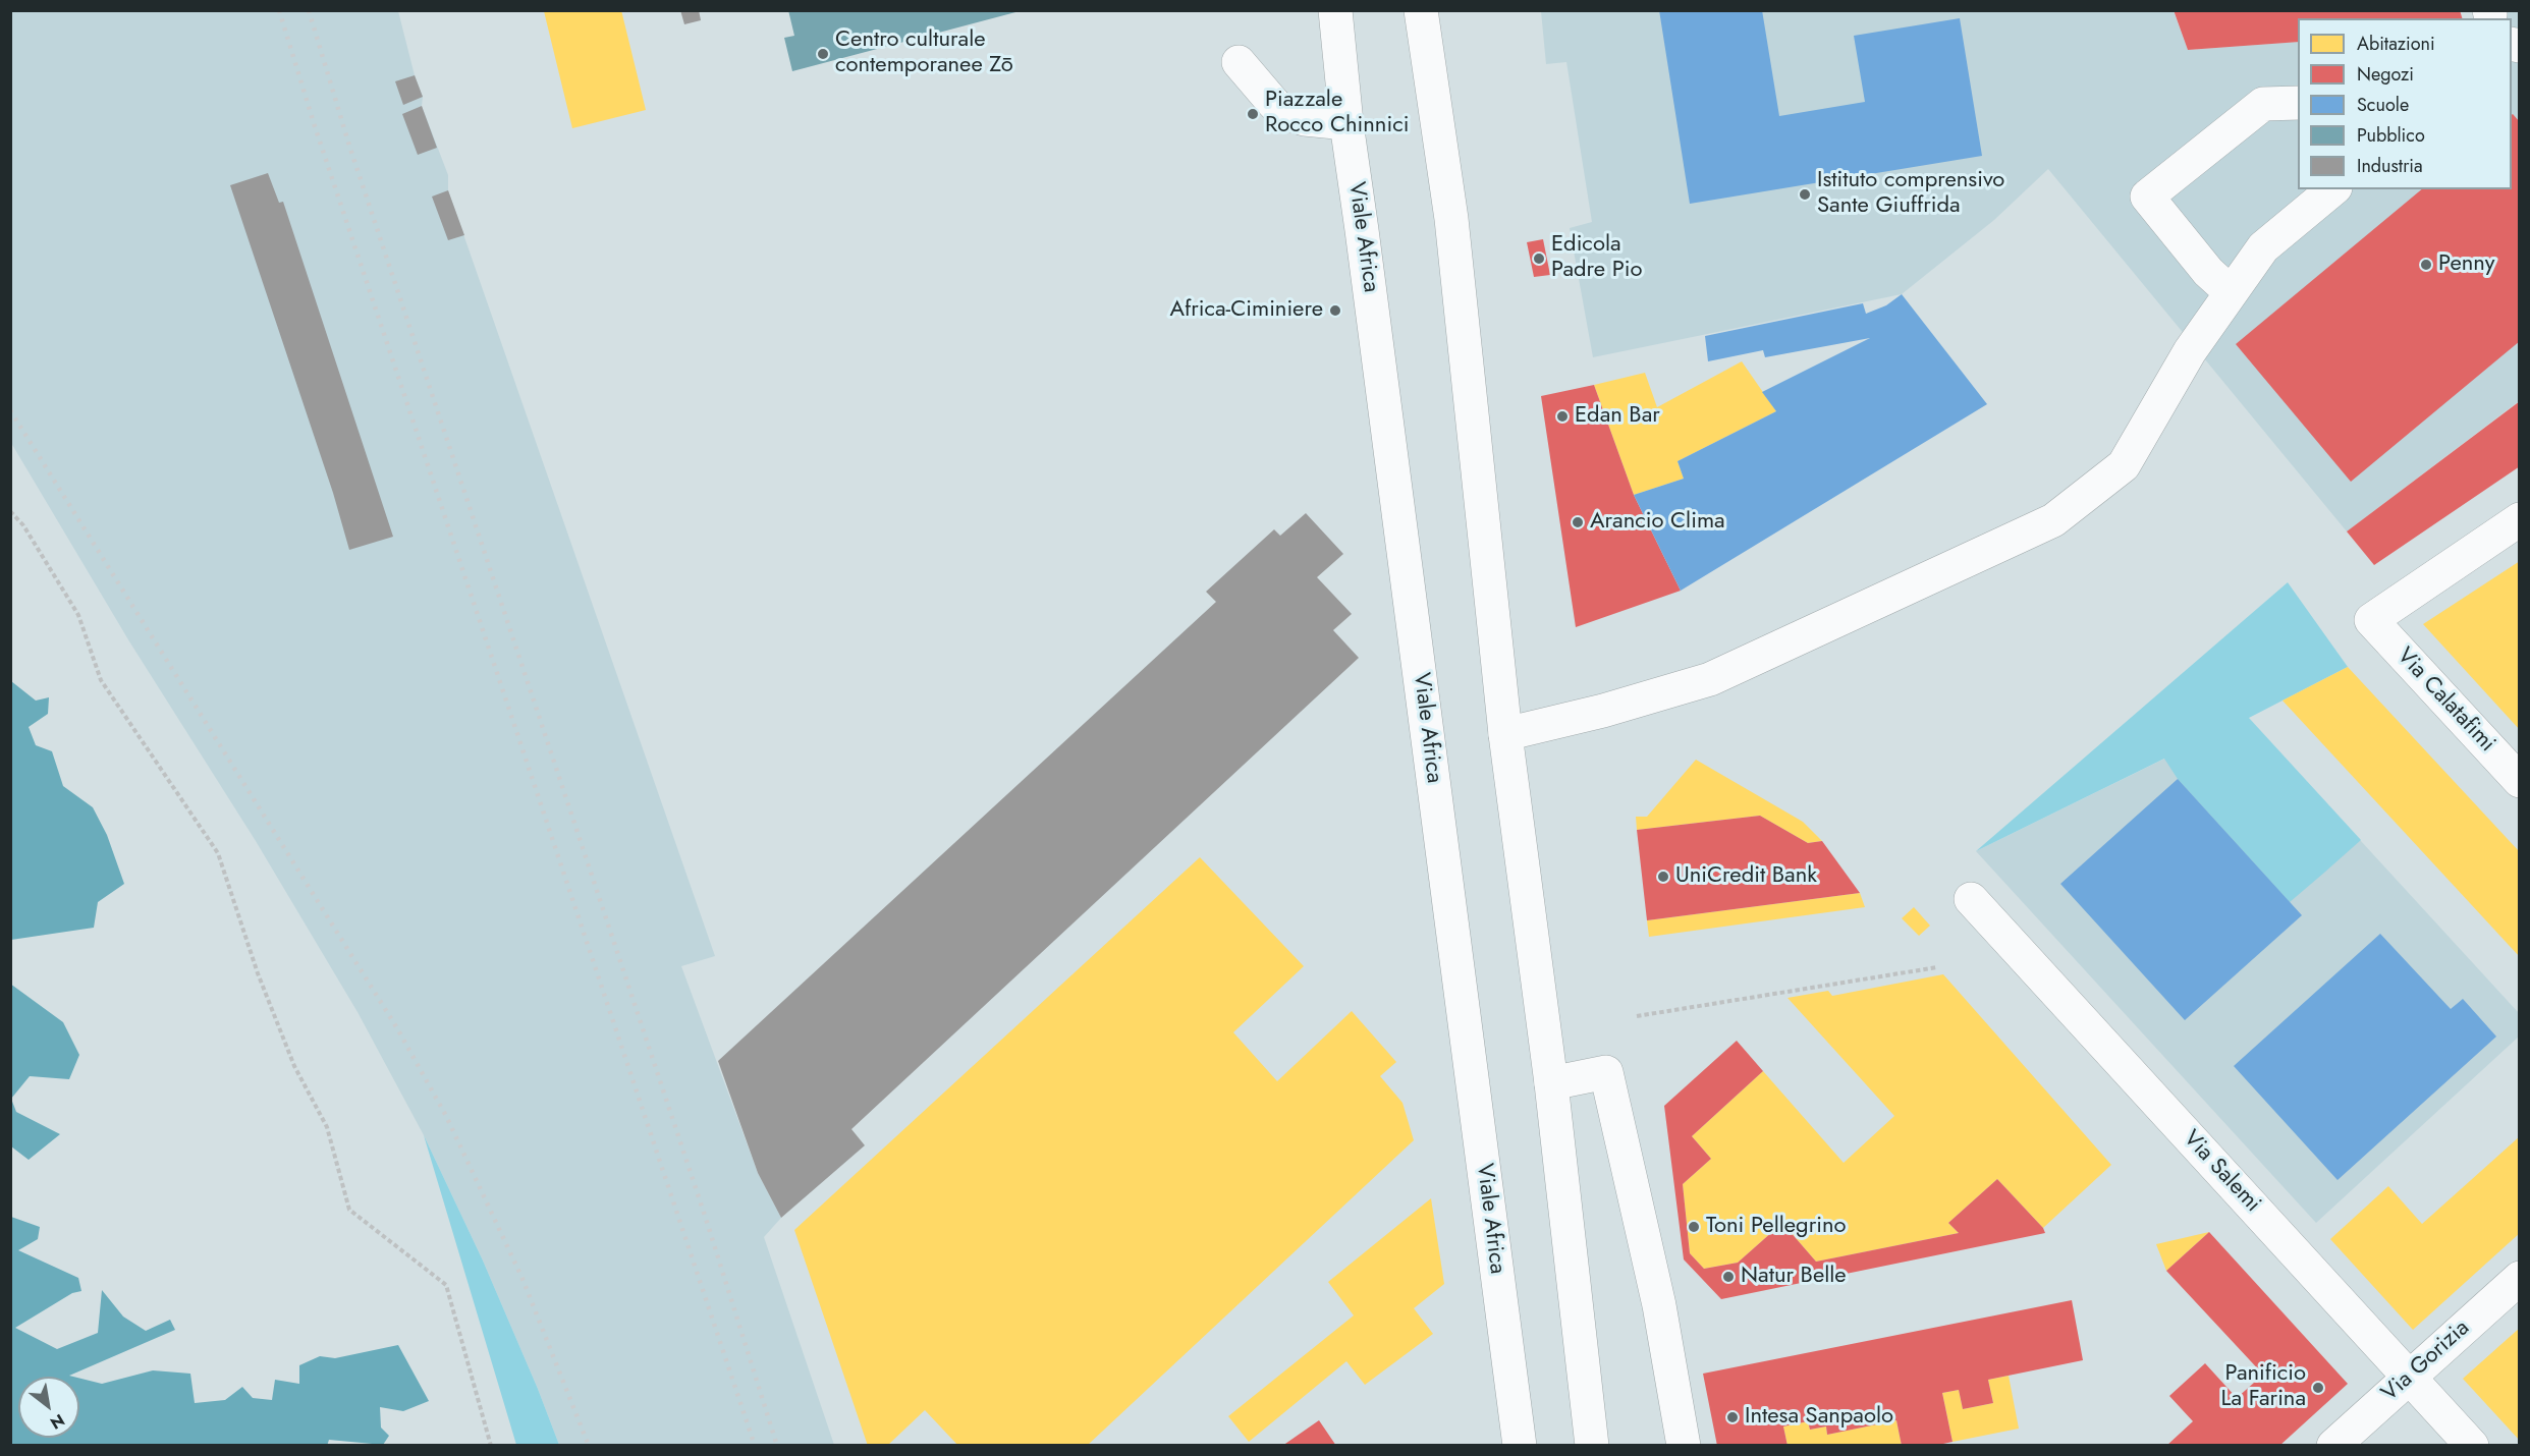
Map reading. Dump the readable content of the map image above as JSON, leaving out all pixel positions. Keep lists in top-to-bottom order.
{
  "streets": {
    "main road": [
      "Viale Africa",
      "Via Calatafimi",
      "Via Salemi",
      "Via Gorizia"
    ]
  },
  "crossings": [
    ["Via Salemi", "Via Gorizia"]
  ],
  "places": [
    "Centro culturale contemporanee Zō",
    "Piazzale Rocco Chinnici",
    "Istituto comprensivo Sante Giuffrida",
    "Edicola Padre Pio",
    "Penny",
    "Africa-Ciminiere",
    "Edan Bar",
    "Arancio Clima",
    "UniCredit Bank",
    "Toni Pellegrino",
    "Natur Belle",
    "Panificio La Farina",
    "Intesa Sanpaolo"
  ],
  "legend": [
    "Abitazioni",
    "Negozi",
    "Scuole",
    "Pubblico",
    "Industria"
  ],
  "north": "bottom right"
}
